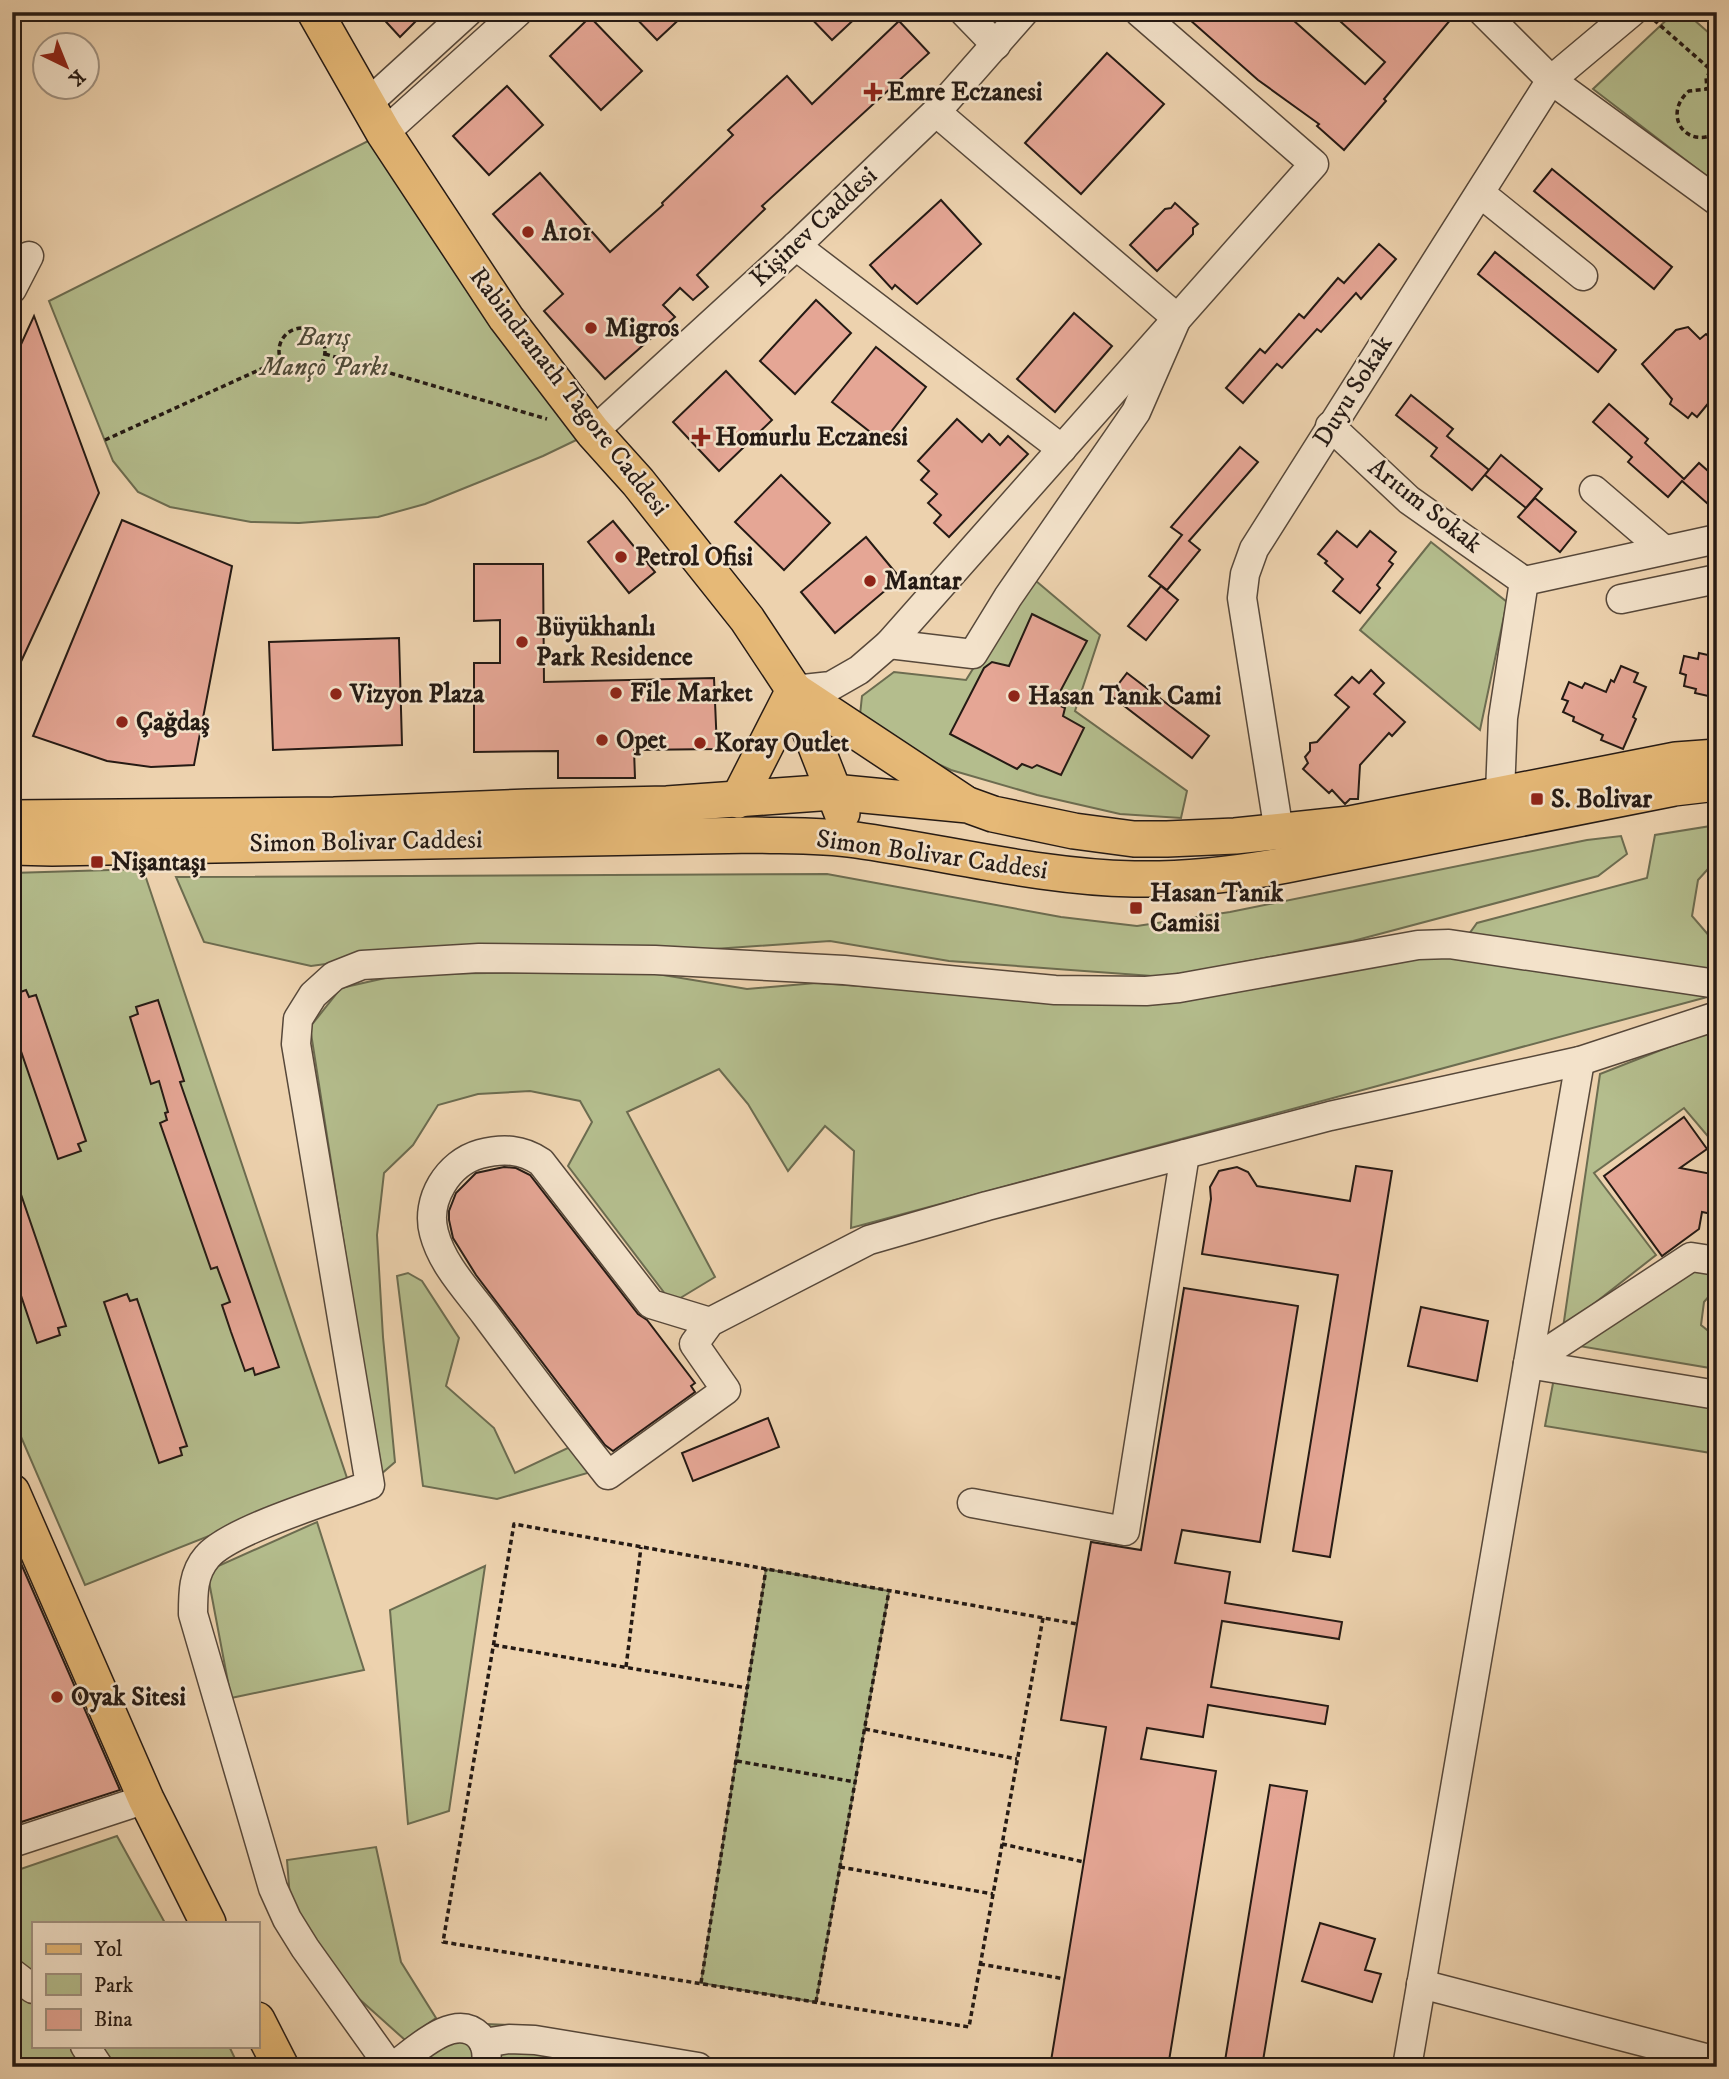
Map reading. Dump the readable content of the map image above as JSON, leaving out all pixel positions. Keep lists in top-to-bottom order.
{
  "streets": {
    "main road": ["Rabindranath Tagore Caddesi", "Simon Bolivar Caddesi"],
    "street": ["Kişinev Caddesi", "Duyu Sokak", "Arıtım Sokak"]
  },
  "crossings": [
    ["Kişinev Caddesi", "Rabindranath Tagore Caddesi"],
    ["Duyu Sokak", "Arıtım Sokak"],
    ["Duyu Sokak", "Simon Bolivar Caddesi"],
    ["Rabindranath Tagore Caddesi", "Simon Bolivar Caddesi"]
  ],
  "parks": ["Barış Manço Parkı"],
  "places": {
    "health": ["Emre Eczanesi", "Homurlu Eczanesi"],
    "other": [
      "A101",
      "Migros",
      "Petrol Ofisi",
      "Mantar",
      "Büyükhanlı Park Residence",
      "File Market",
      "Vizyon Plaza",
      "Hasan Tanık Cami",
      "Çağdaş",
      "Opet",
      "Koray Outlet",
      "Oyak Sitesi"
    ],
    "transit": ["S. Bolivar", "Nişantaşı", "Hasan Tanık Camisi"]
  },
  "legend": ["Yol", "Park", "Bina"],
  "north": "bottom right"
}
